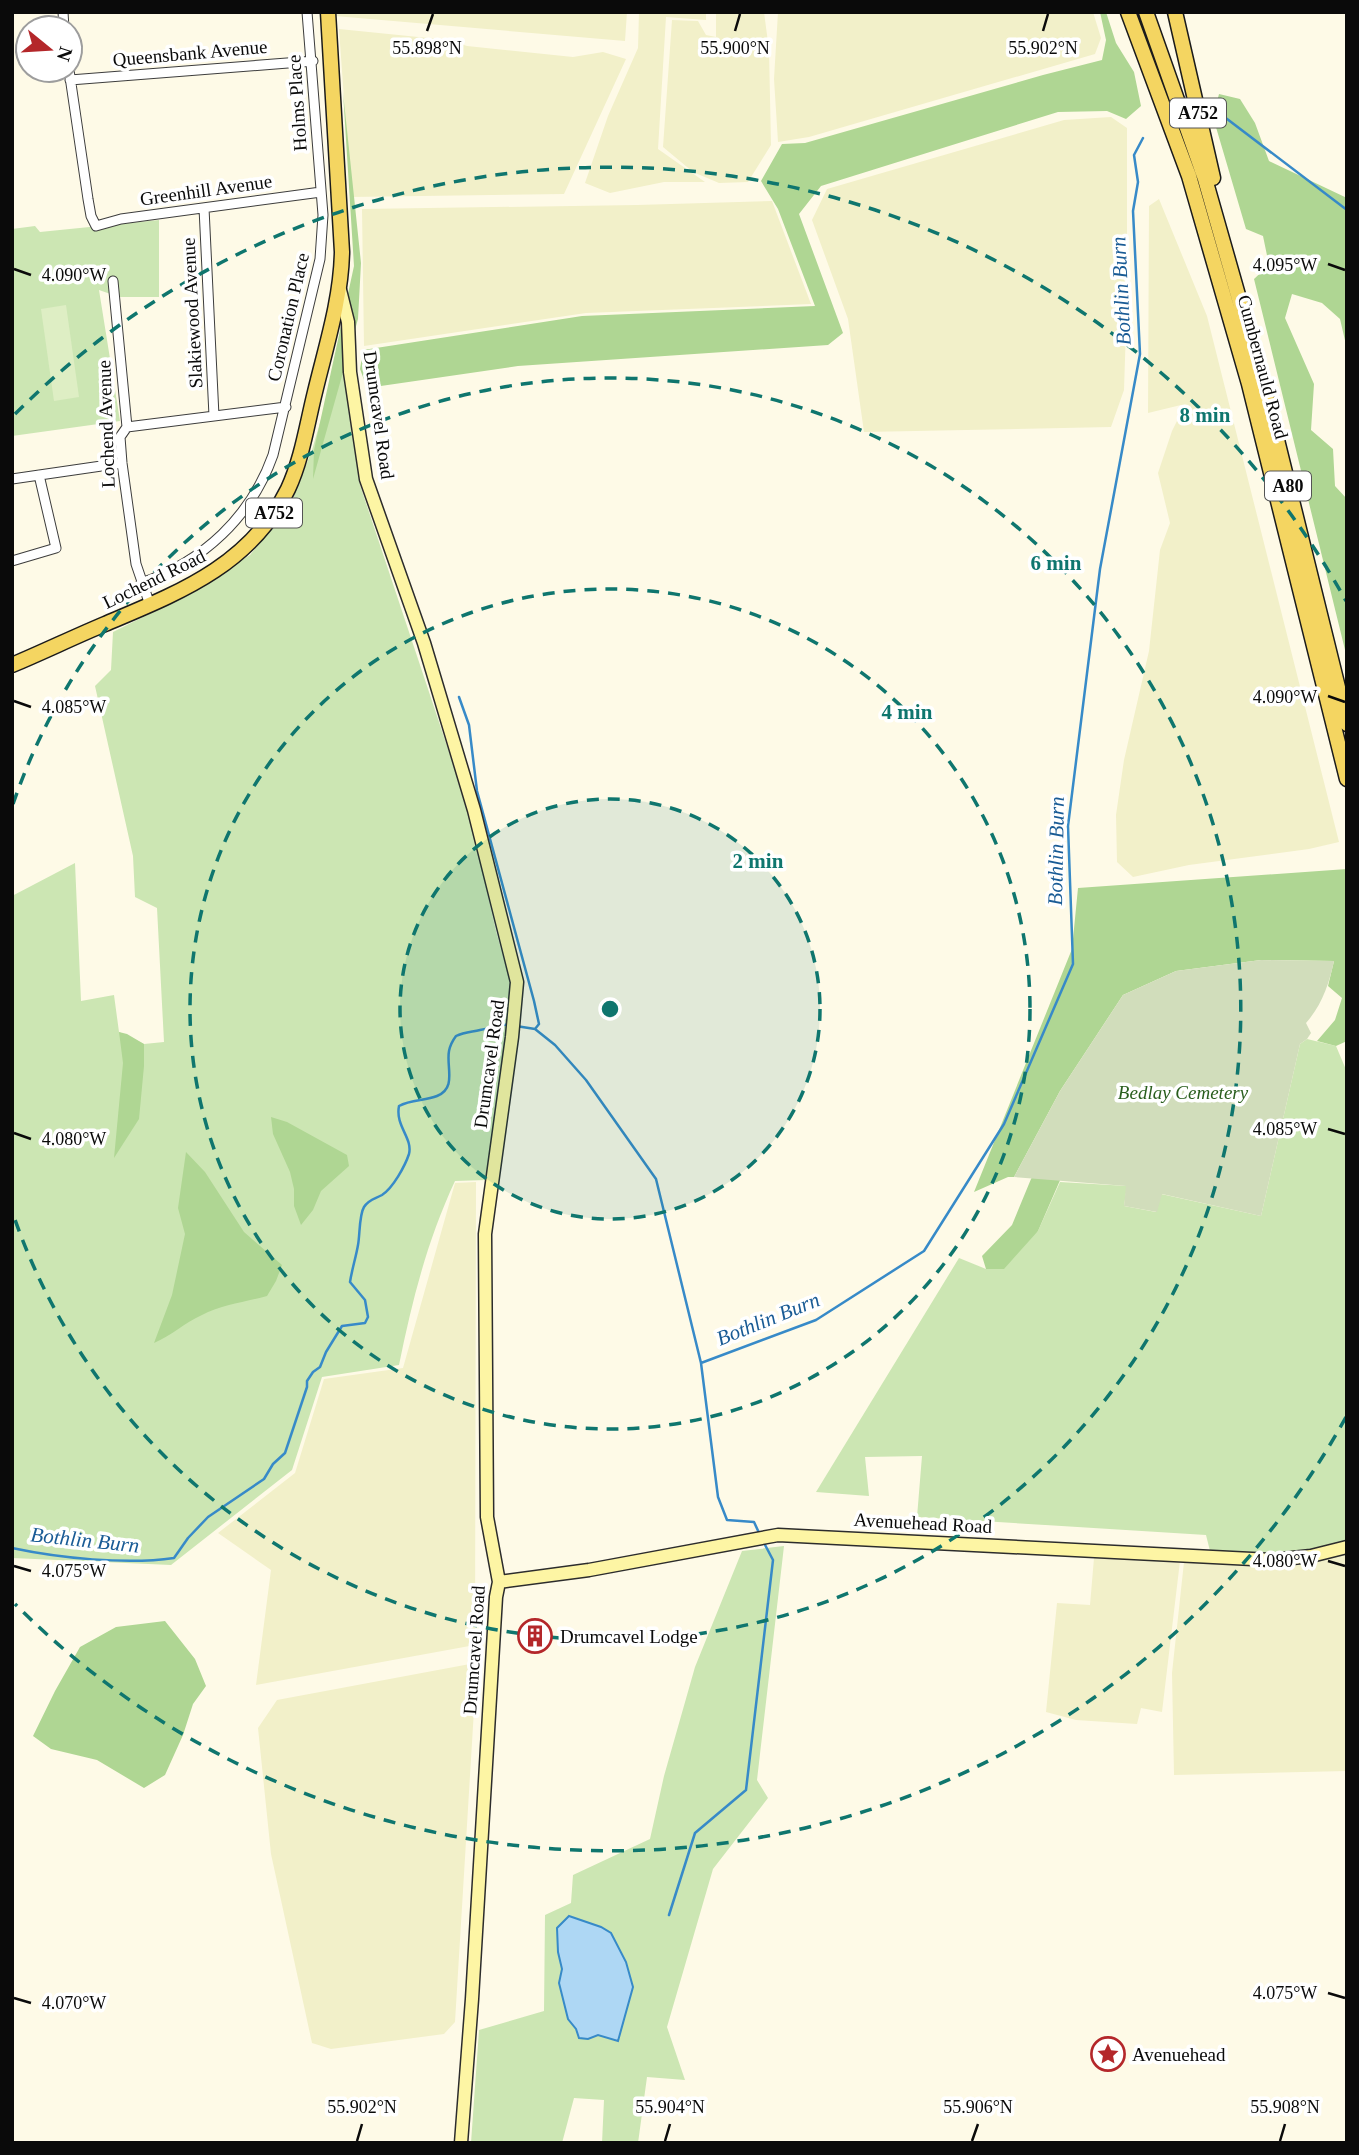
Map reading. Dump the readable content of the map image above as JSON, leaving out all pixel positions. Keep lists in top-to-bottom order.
{
  "streets": {
    "main road": [
      "A752",
      "Cumbernauld Road",
      "Drumcavel Road",
      "A80",
      "Lochend Road"
    ],
    "street": [
      "Queensbank Avenue",
      "Holms Place",
      "Greenhill Avenue",
      "Slakiewood Avenue",
      "Coronation Place",
      "Lochend Avenue",
      "Avenuehead Road"
    ]
  },
  "crossings": [
    ["Queensbank Avenue", "Holms Place"],
    ["Holms Place", "Greenhill Avenue"],
    ["Holms Place", "Coronation Place"],
    ["Greenhill Avenue", "Slakiewood Avenue"],
    ["Greenhill Avenue", "Coronation Place"],
    ["Coronation Place", "Lochend Avenue"],
    ["Drumcavel Road", "Lochend Road"],
    ["Drumcavel Road", "Avenuehead Road"],
    ["Lochend Avenue", "Lochend Road"]
  ],
  "water": ["Bothlin Burn"],
  "parks": ["Bedlay Cemetery"],
  "places": {
    "building": ["Drumcavel Lodge"],
    "place": ["Avenuehead"]
  },
  "north": "right",
  "coordinates": [
    "55.898°N",
    "55.900°N",
    "55.902°N",
    "4.095°W",
    "4.090°W",
    "4.085°W",
    "4.080°W",
    "4.075°W",
    "4.070°W",
    "55.904°N",
    "55.906°N",
    "55.908°N"
  ],
  "rings": [
    "8 min",
    "6 min",
    "4 min",
    "2 min"
  ]
}
